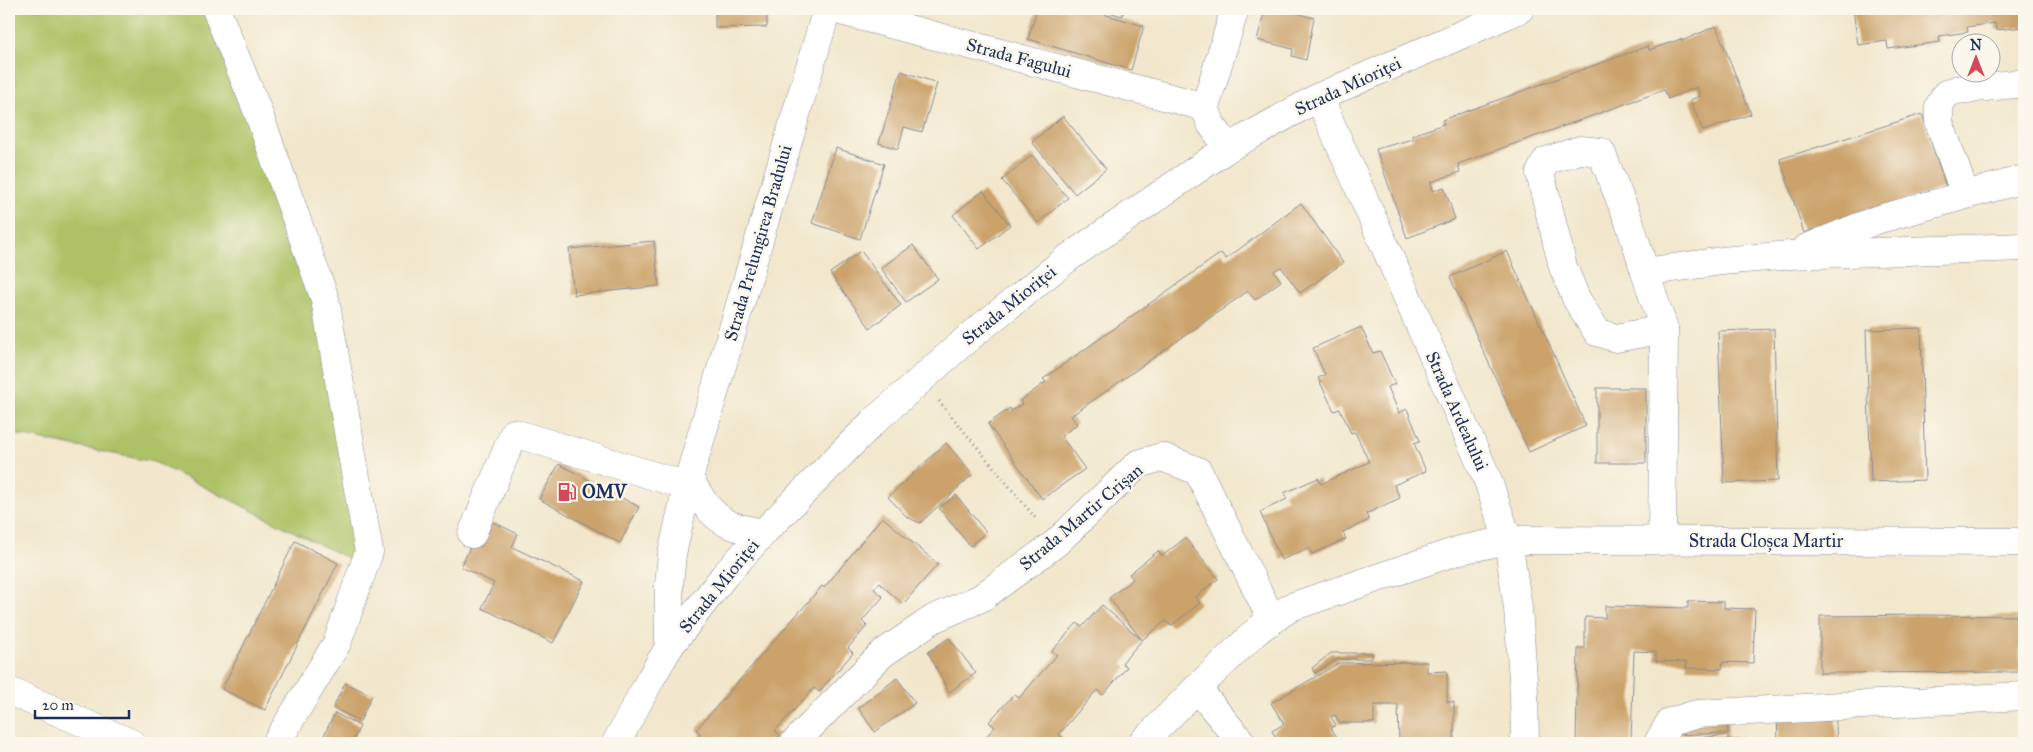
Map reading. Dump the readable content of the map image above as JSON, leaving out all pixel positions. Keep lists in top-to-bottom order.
{
  "streets": {
    "street": [
      "Strada Fagului",
      "Strada Mioriței",
      "Strada Prelungirea Bradului",
      "Strada Ardealului",
      "Strada Martir Crișan",
      "Strada Cloșca Martir"
    ]
  },
  "crossings": [
    ["Strada Mioriței", "Strada Prelungirea Bradului"],
    ["Strada Mioriței", "Strada Ardealului"],
    ["Strada Ardealului", "Strada Cloșca Martir"]
  ],
  "places": {
    "fuel station": ["OMV"]
  },
  "scale_bar": "20 m",
  "north": "top"
}
